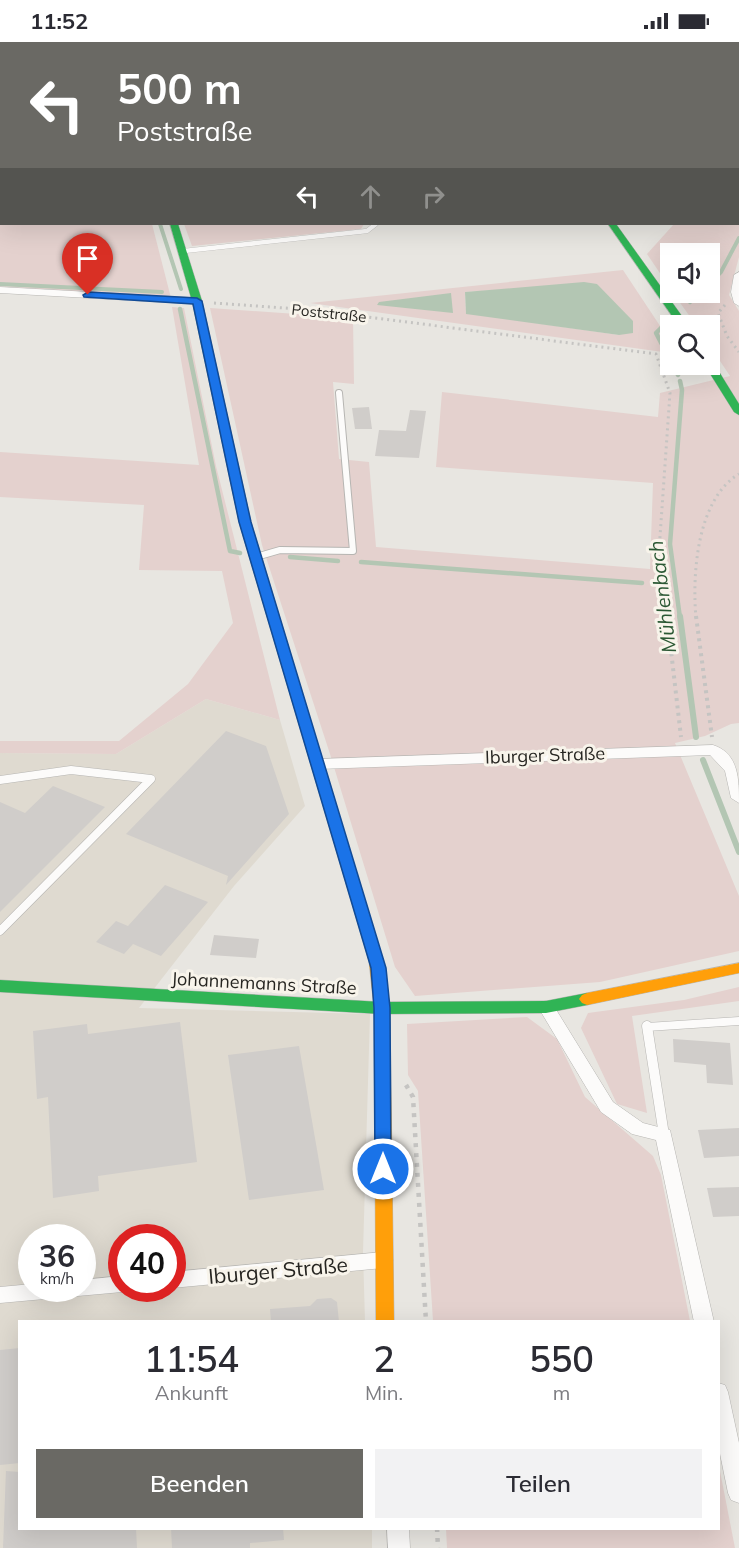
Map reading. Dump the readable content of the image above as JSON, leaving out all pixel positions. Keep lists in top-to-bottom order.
{
  "streets": {
    "street": ["Iburger Straße", "Johannemanns Straße"],
    "path": ["Poststraße"]
  },
  "crossings": [
    ["Poststraße", "Iburger Straße"]
  ],
  "water": ["Mühlenbach"],
  "page": {
    "status": "11:52",
    "turn": ["500 m", "Poststraße"],
    "speed": "36 km/h",
    "limit": "40",
    "eta": [
      "11:54",
      "Ankunft",
      "2",
      "Min.",
      "550",
      "m"
    ],
    "buttons": ["Beenden", "Teilen"]
  }
}
